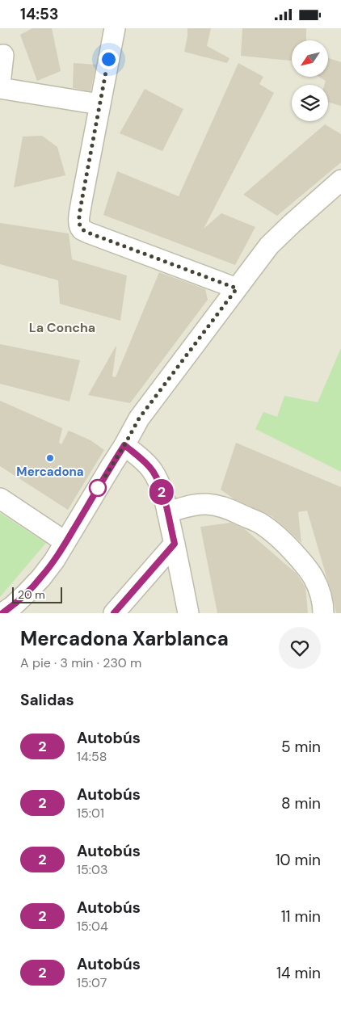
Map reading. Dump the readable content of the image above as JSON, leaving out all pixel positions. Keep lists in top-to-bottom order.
{
  "districts": ["La Concha"],
  "places": ["Mercadona"],
  "lines": ["bus line 2"],
  "scale_bar": "20 m",
  "north": "bottom left",
  "page": {
    "status": "14:53",
    "on_map": "2",
    "scale": "20 m",
    "heading": [
      ["Mercadona Xarblanca", "A pie · 3 min · 230 m"],
      "Salidas"
    ],
    "list": [
      {
        "mark": "2",
        "name": "Autobús",
        "note": "14:58",
        "value": "5 min"
      },
      {
        "mark": "2",
        "name": "Autobús",
        "note": "15:01",
        "value": "8 min"
      },
      {
        "mark": "2",
        "name": "Autobús",
        "note": "15:03",
        "value": "10 min"
      },
      {
        "mark": "2",
        "name": "Autobús",
        "note": "15:04",
        "value": "11 min"
      },
      {
        "mark": "2",
        "name": "Autobús",
        "note": "15:07",
        "value": "14 min"
      }
    ]
  }
}
